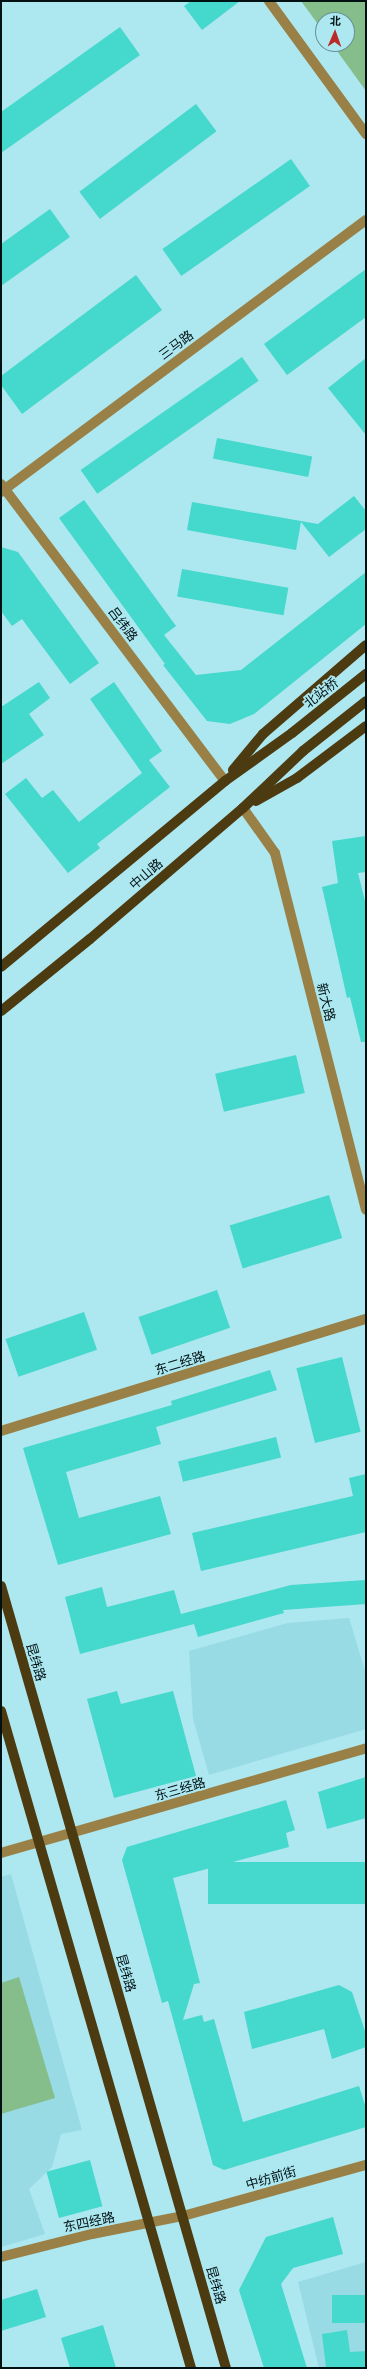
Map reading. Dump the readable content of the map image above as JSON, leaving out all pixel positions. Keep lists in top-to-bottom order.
{
  "streets": {
    "main road": ["北站桥", "中山路", "昆纬路"],
    "street": [
      "三马路",
      "吕纬路",
      "新大路",
      "东二经路",
      "东三经路",
      "中纺前街",
      "东四经路"
    ]
  },
  "crossings": [
    ["三马路", "吕纬路"],
    ["吕纬路", "中山路"],
    ["北站桥", "中山路"],
    ["中山路", "新大路"],
    ["昆纬路", "东三经路"],
    ["昆纬路", "中纺前街"],
    ["昆纬路", "东四经路"],
    ["中纺前街", "东四经路"]
  ],
  "north": "top"
}
